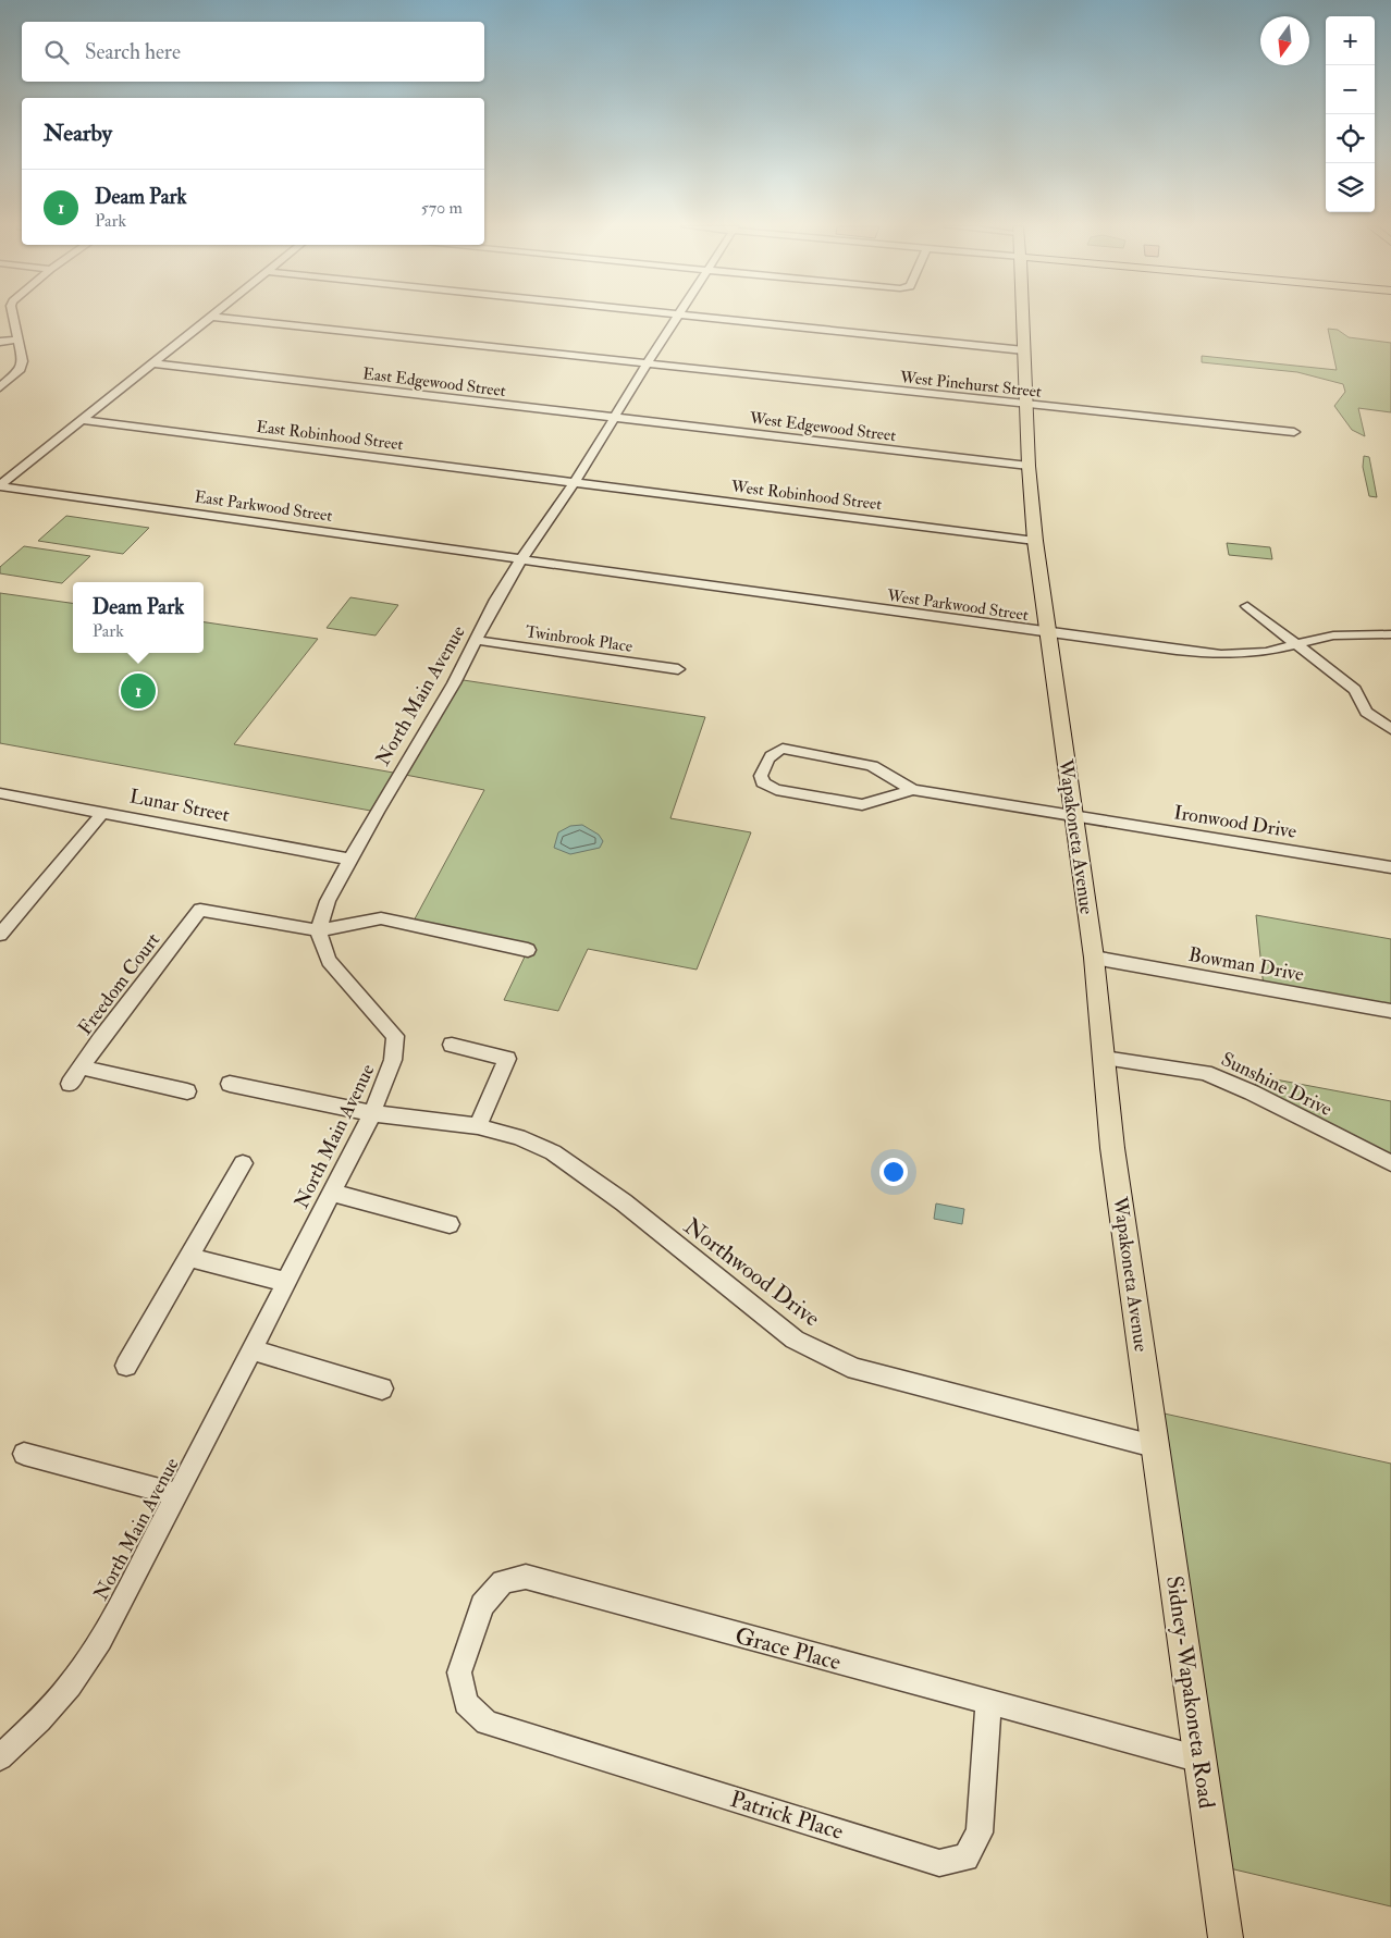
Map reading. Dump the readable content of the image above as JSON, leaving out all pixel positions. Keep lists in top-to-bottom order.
{
  "streets": {
    "main road": ["Wapakoneta Avenue", "Sidney-Wapakoneta Road"],
    "street": [
      "East Edgewood Street",
      "West Pinehurst Street",
      "West Edgewood Street",
      "East Robinhood Street",
      "West Robinhood Street",
      "East Parkwood Street",
      "West Parkwood Street",
      "Twinbrook Place",
      "North Main Avenue",
      "Lunar Street",
      "Ironwood Drive",
      "Bowman Drive",
      "Freedom Court",
      "Sunshine Drive",
      "Northwood Drive",
      "Grace Place",
      "Patrick Place"
    ]
  },
  "crossings": [
    ["East Edgewood Street", "West Edgewood Street"],
    ["East Edgewood Street", "North Main Avenue"],
    ["West Pinehurst Street", "North Main Avenue"],
    ["West Pinehurst Street", "Wapakoneta Avenue"],
    ["West Edgewood Street", "North Main Avenue"],
    ["West Edgewood Street", "Wapakoneta Avenue"],
    ["East Robinhood Street", "West Robinhood Street"],
    ["East Robinhood Street", "North Main Avenue"],
    ["West Robinhood Street", "North Main Avenue"],
    ["West Robinhood Street", "Wapakoneta Avenue"],
    ["East Parkwood Street", "West Parkwood Street"],
    ["East Parkwood Street", "North Main Avenue"],
    ["West Parkwood Street", "North Main Avenue"],
    ["West Parkwood Street", "Wapakoneta Avenue"],
    ["Twinbrook Place", "North Main Avenue"],
    ["North Main Avenue", "Lunar Street"],
    ["North Main Avenue", "Freedom Court"],
    ["North Main Avenue", "Northwood Drive"],
    ["Ironwood Drive", "Wapakoneta Avenue"],
    ["Wapakoneta Avenue", "Bowman Drive"],
    ["Wapakoneta Avenue", "Sunshine Drive"],
    ["Wapakoneta Avenue", "Northwood Drive"],
    ["Wapakoneta Avenue", "Sidney-Wapakoneta Road"],
    ["Northwood Drive", "Sidney-Wapakoneta Road"],
    ["Grace Place", "Sidney-Wapakoneta Road"],
    ["Grace Place", "Patrick Place"]
  ],
  "north": "bottom",
  "page": {
    "map_buttons": ["+", "−"],
    "search": "Search here",
    "heading": "Nearby",
    "list": [
      {
        "mark": "1",
        "name": "Deam Park",
        "note": "Park",
        "value": "570 m"
      }
    ],
    "popup": ["Deam Park", "Park"],
    "pins": "1"
  }
}
